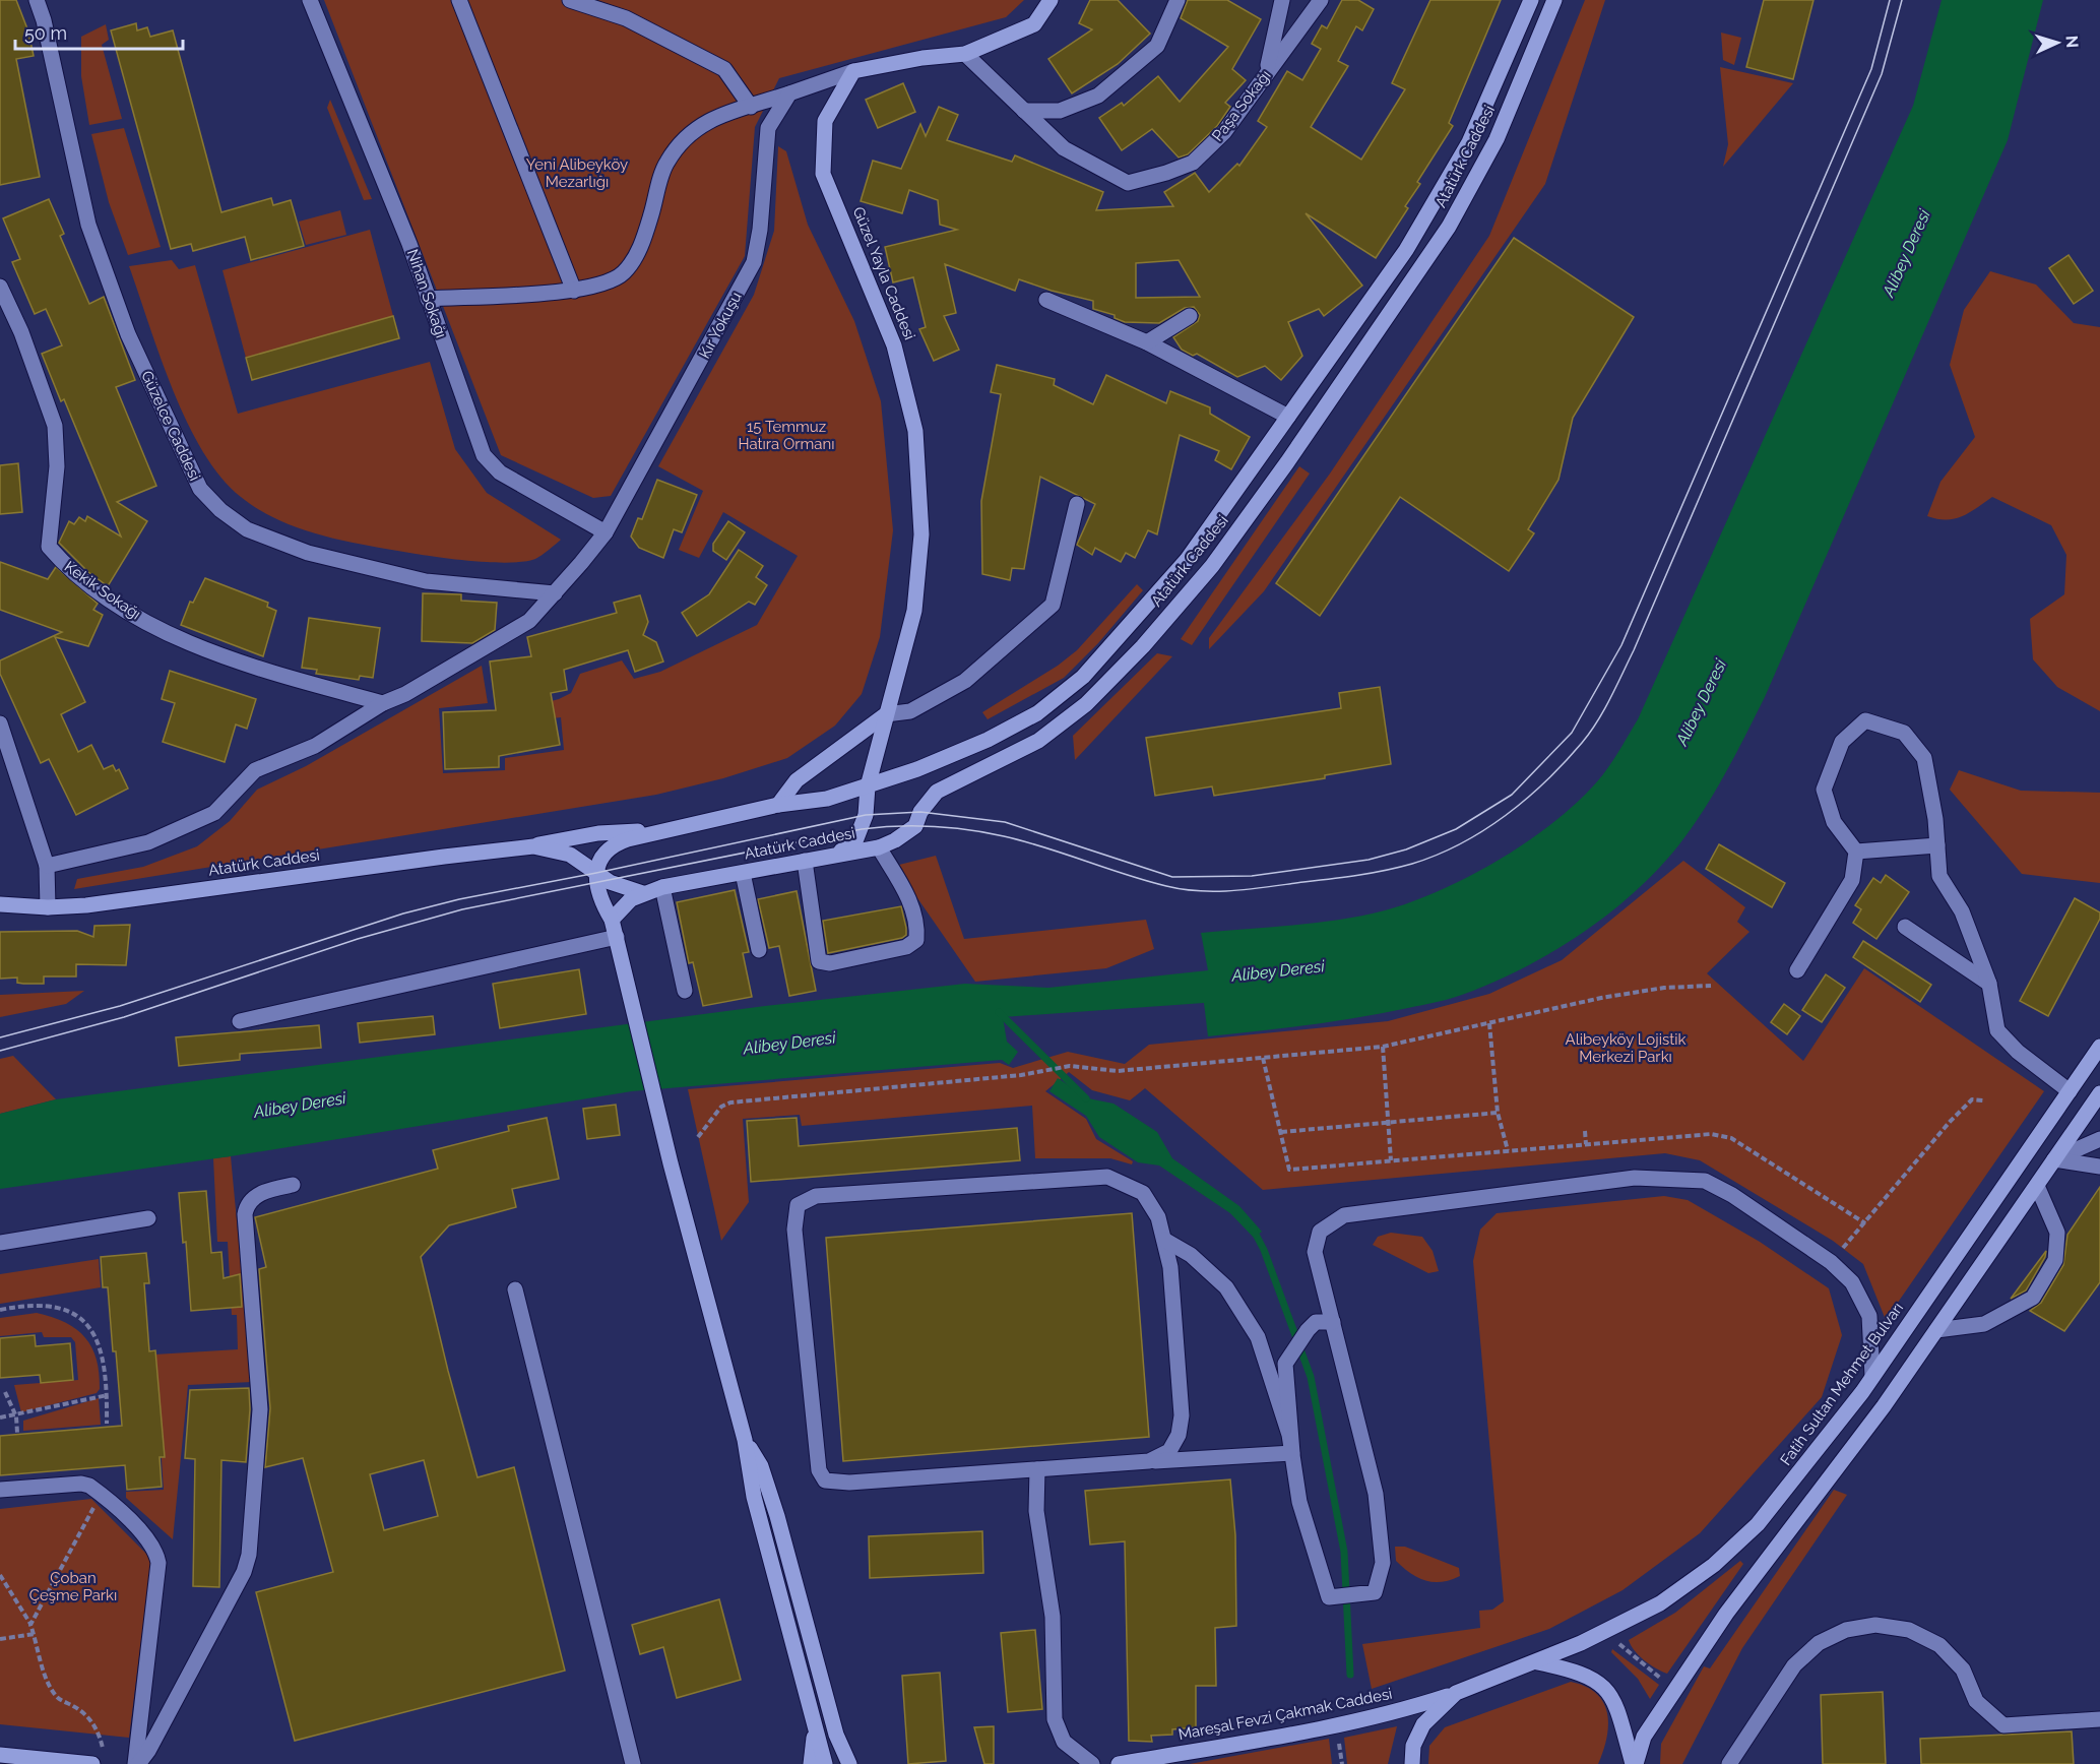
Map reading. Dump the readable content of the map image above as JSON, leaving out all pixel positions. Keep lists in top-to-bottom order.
{
  "streets": {
    "main road": [
      "Atatürk Caddesi",
      "Güzel Yayla Caddesi",
      "Fatih Sultan Mehmet Bulvarı",
      "Mareşal Fevzi Çakmak Caddesi"
    ],
    "street": [
      "Paşa Sokağı",
      "Nihan Sokağı",
      "Kır Yokuşu",
      "Güzelce Caddesi",
      "Kekik Sokağı"
    ]
  },
  "crossings": [
    ["Atatürk Caddesi", "Güzel Yayla Caddesi"],
    ["Nihan Sokağı", "Kır Yokuşu"],
    ["Kır Yokuşu", "Güzelce Caddesi"],
    ["Kır Yokuşu", "Kekik Sokağı"],
    ["Fatih Sultan Mehmet Bulvarı", "Mareşal Fevzi Çakmak Caddesi"]
  ],
  "water": ["Alibey Deresi"],
  "parks": [
    "Yeni Alibeyköy Mezarlığı",
    "15 Temmuz Hatıra Ormanı",
    "Alibeyköy Lojistik Merkezi Parkı",
    "Çoban Çeşme Parkı"
  ],
  "scale_bar": "50 m",
  "north": "right"
}
